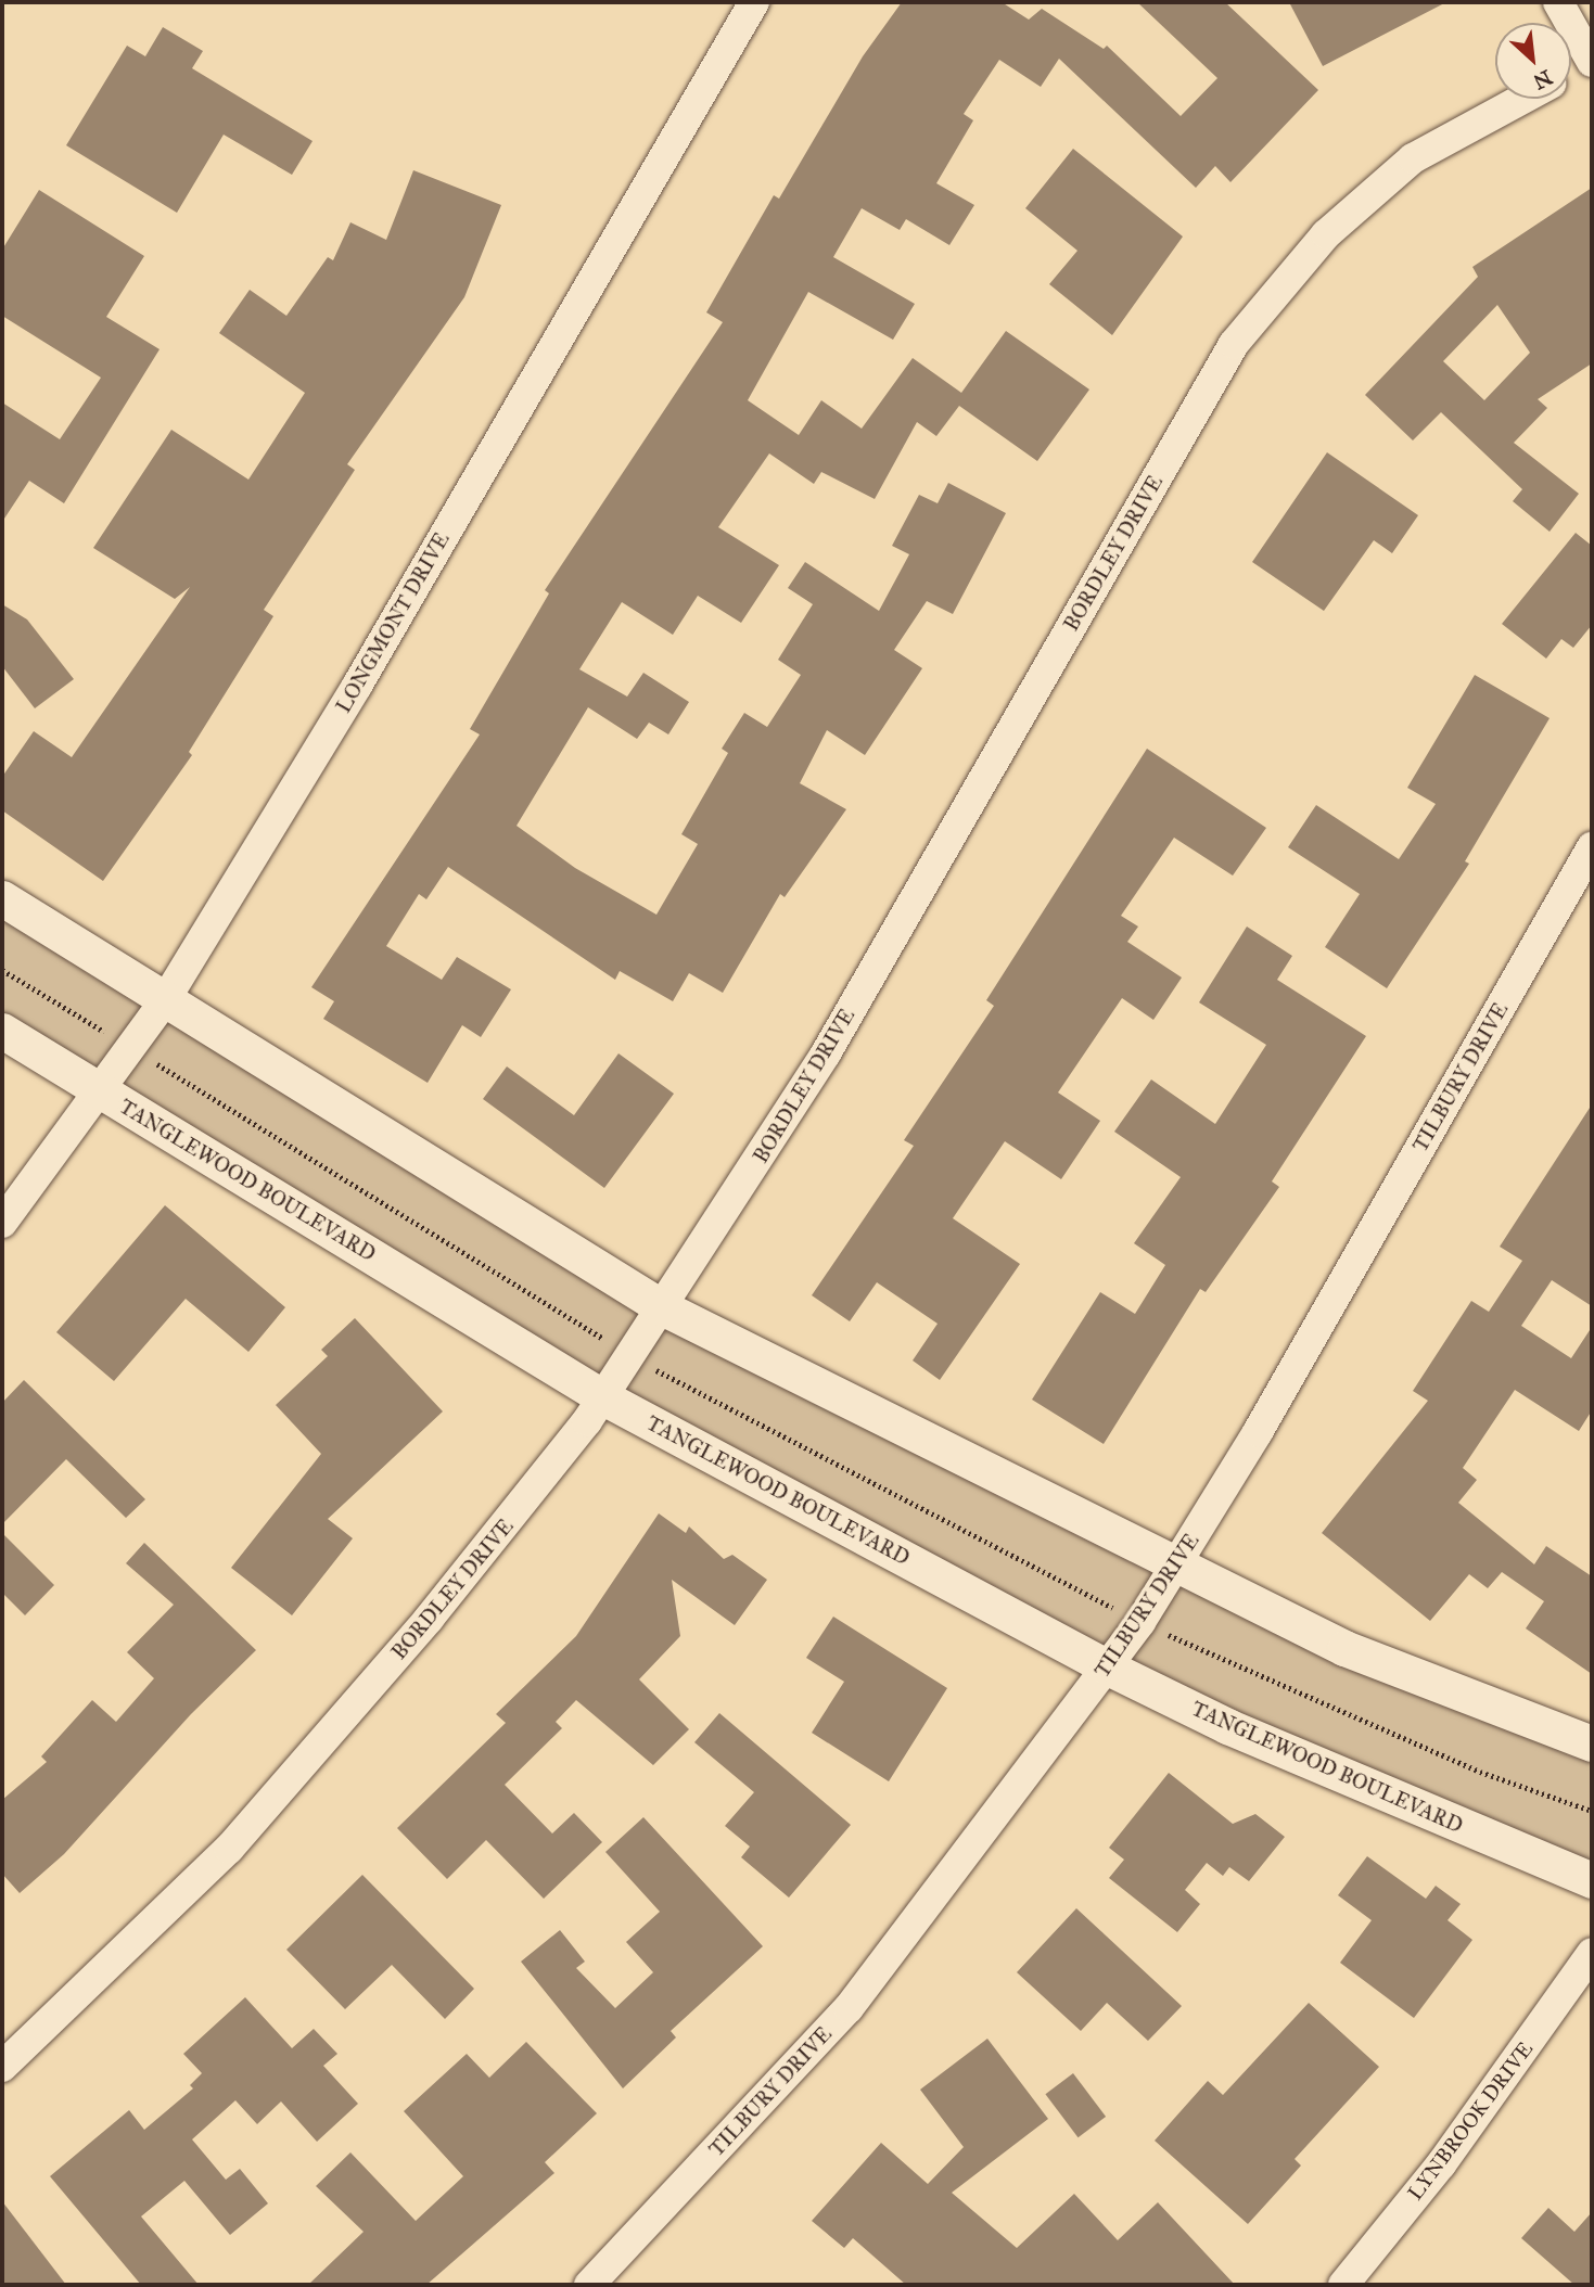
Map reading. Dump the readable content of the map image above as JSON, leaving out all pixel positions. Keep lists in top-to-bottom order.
{
  "streets": {
    "street": [
      "BORDLEY DRIVE",
      "LONGMONT DRIVE",
      "TILBURY DRIVE",
      "TANGLEWOOD BOULEVARD",
      "LYNBROOK DRIVE"
    ]
  },
  "crossings": [
    ["BORDLEY DRIVE", "TANGLEWOOD BOULEVARD"],
    ["LONGMONT DRIVE", "TANGLEWOOD BOULEVARD"],
    ["TILBURY DRIVE", "TANGLEWOOD BOULEVARD"]
  ],
  "north": "bottom right"
}
